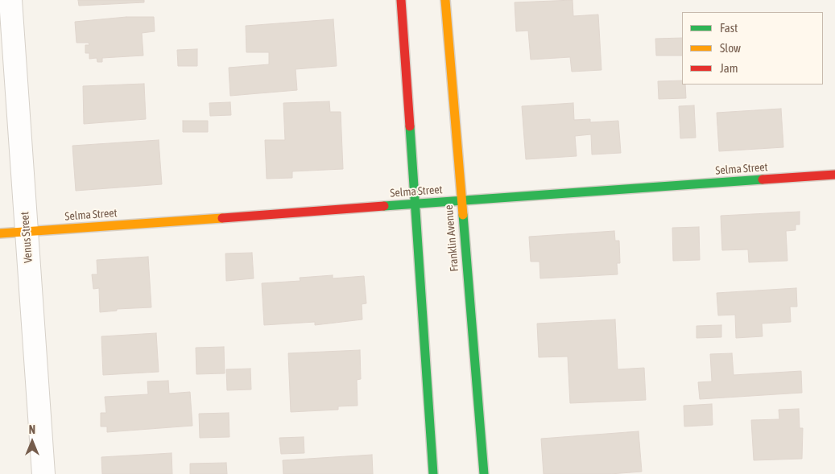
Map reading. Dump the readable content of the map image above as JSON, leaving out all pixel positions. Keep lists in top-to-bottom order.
{
  "streets": {
    "street": ["Selma Street", "Venus Street", "Franklin Avenue"]
  },
  "crossings": [
    ["Selma Street", "Venus Street"],
    ["Selma Street", "Franklin Avenue"]
  ],
  "legend": ["Fast", "Slow", "Jam"],
  "north": "top"
}
